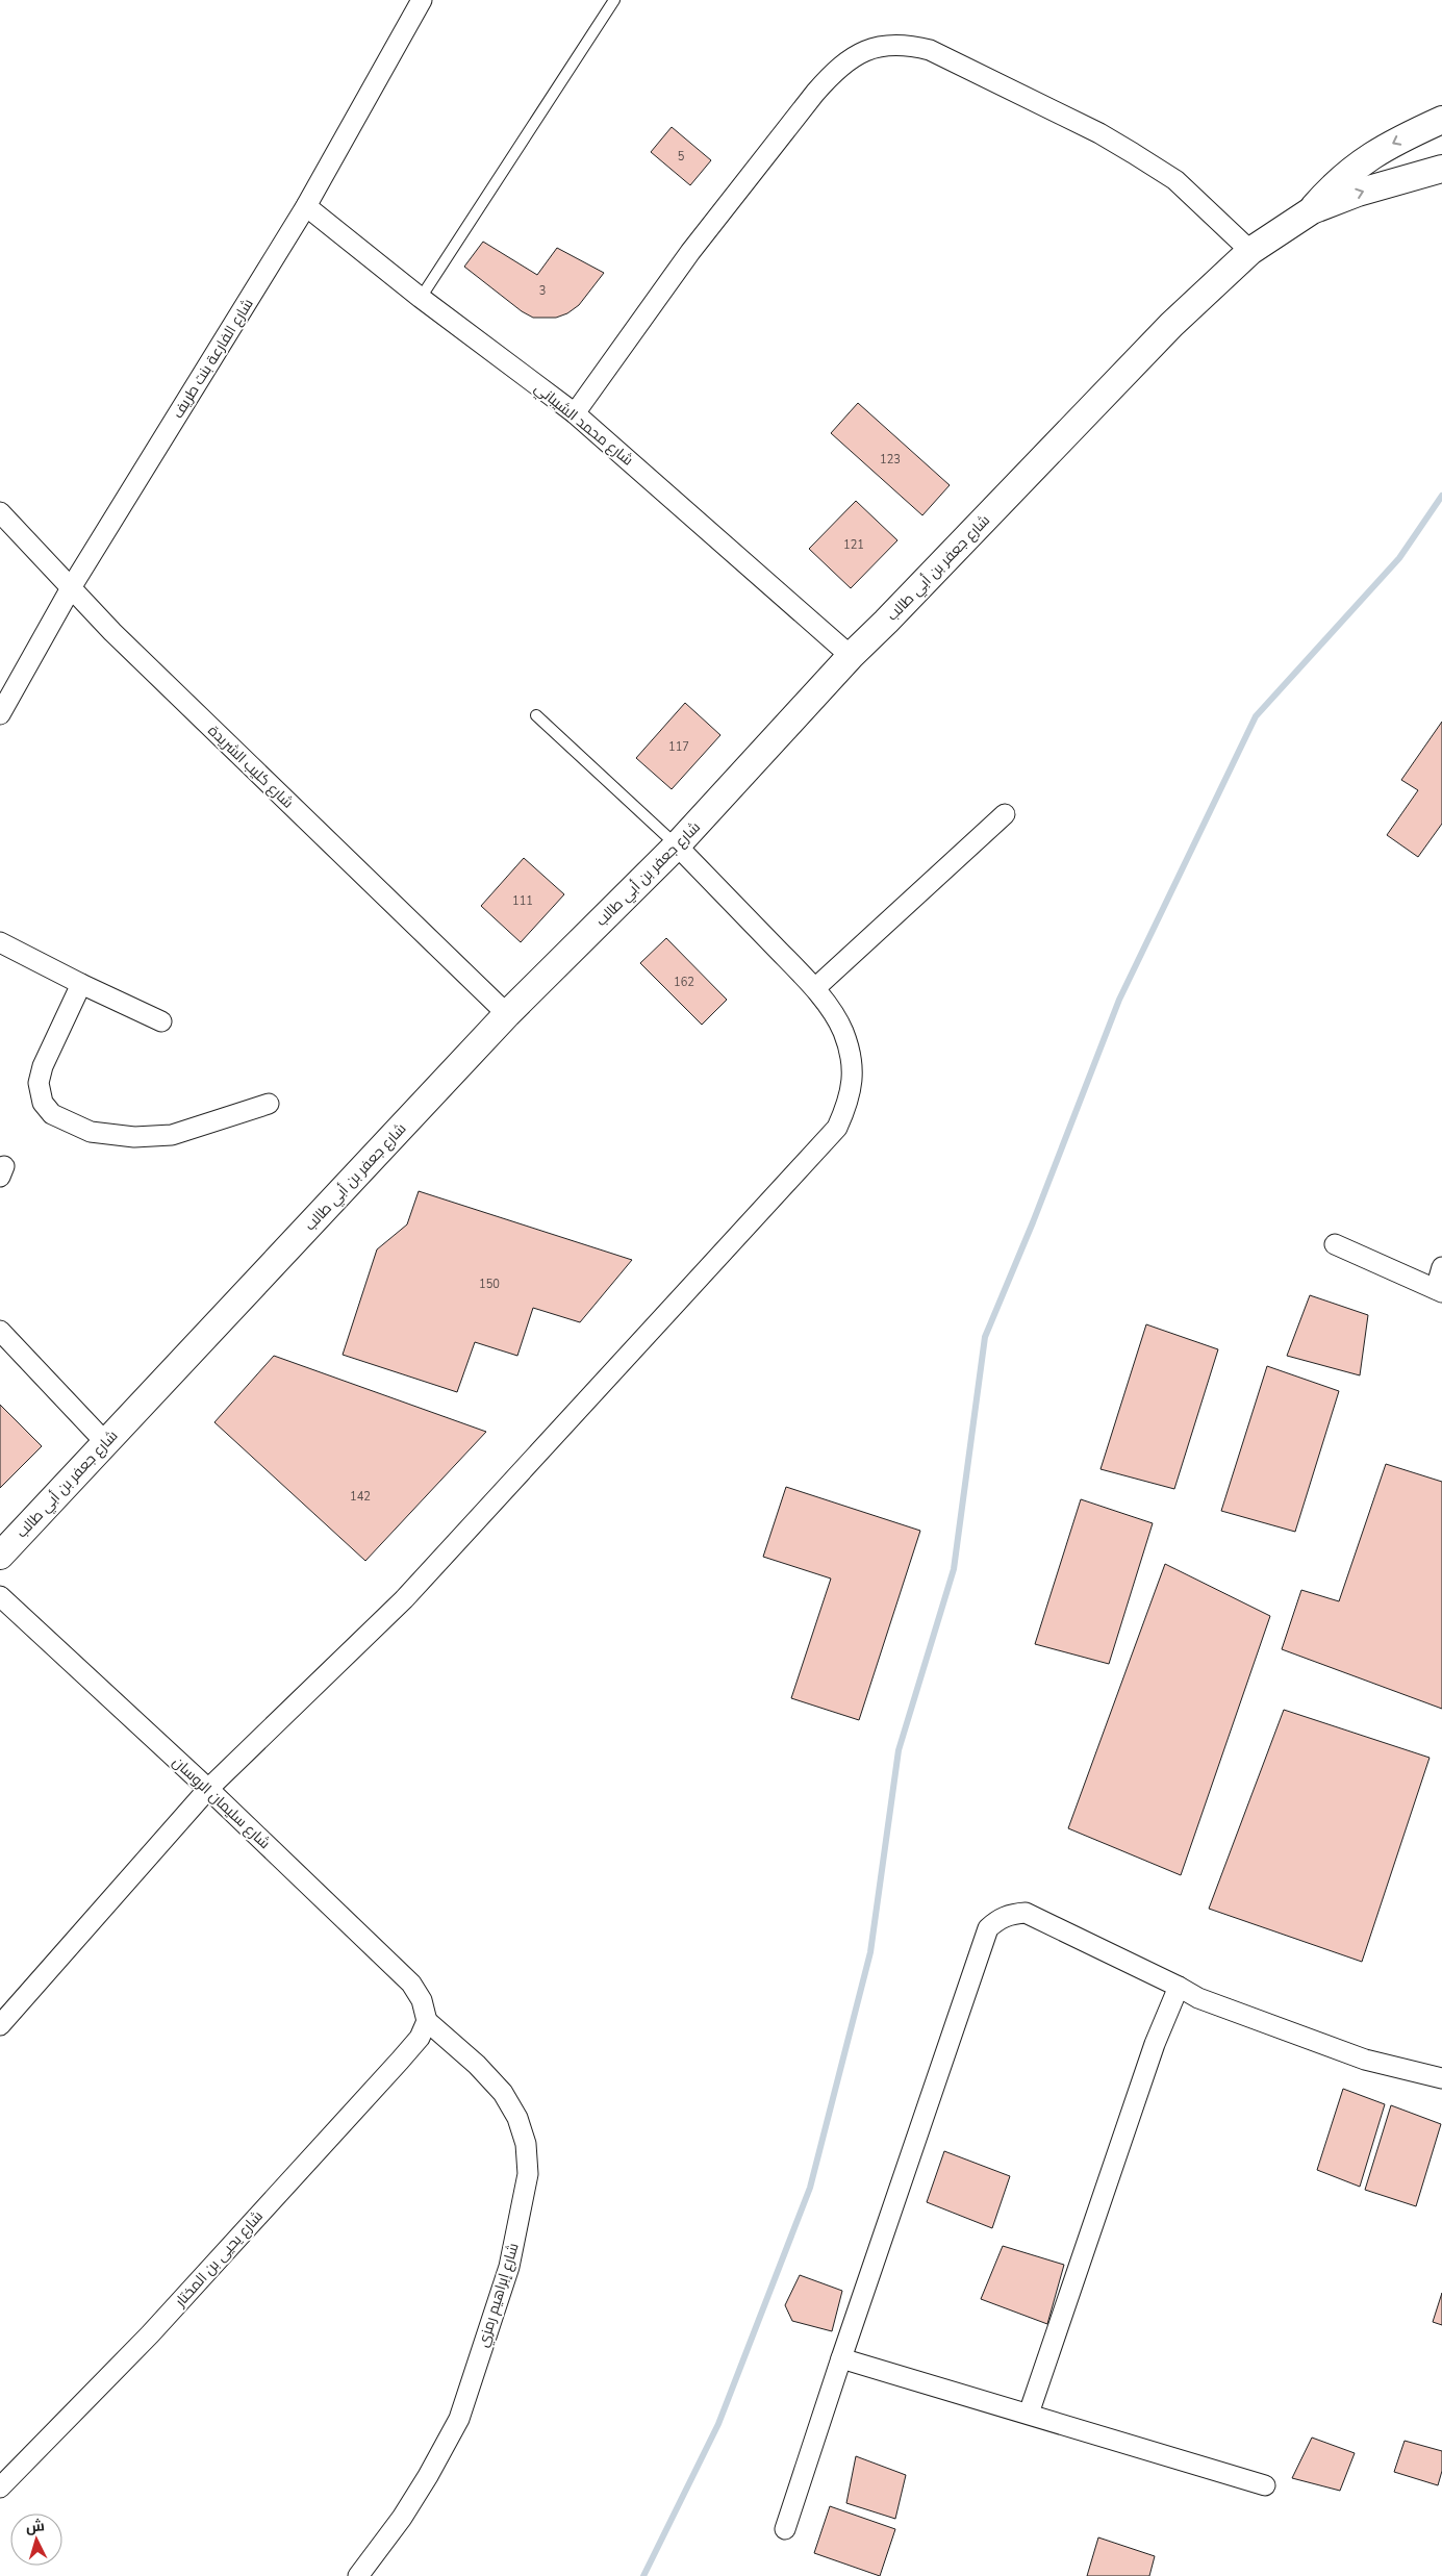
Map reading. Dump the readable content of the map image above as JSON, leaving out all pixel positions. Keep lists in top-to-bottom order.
{
  "streets": {
    "street": [
      "شارع الفارعة بنت طريف",
      "شارع محمد الشيباني",
      "شارع جعفر بن أبي طالب",
      "شارع كليب الشريدة",
      "شارع سليمان الروسان",
      "شارع يحيى بن المختار",
      "شارع إبراهيم رمزي"
    ]
  },
  "crossings": [
    ["شارع الفارعة بنت طريف", "شارع محمد الشيباني"],
    ["شارع الفارعة بنت طريف", "شارع كليب الشريدة"],
    ["شارع محمد الشيباني", "شارع جعفر بن أبي طالب"],
    ["شارع جعفر بن أبي طالب", "شارع كليب الشريدة"],
    ["شارع سليمان الروسان", "شارع يحيى بن المختار"],
    ["شارع سليمان الروسان", "شارع إبراهيم رمزي"],
    ["شارع يحيى بن المختار", "شارع إبراهيم رمزي"]
  ],
  "house_numbers": [
    "5",
    "3",
    "123",
    "121",
    "117",
    "111",
    "162",
    "150",
    "142"
  ],
  "north": "top"
}
